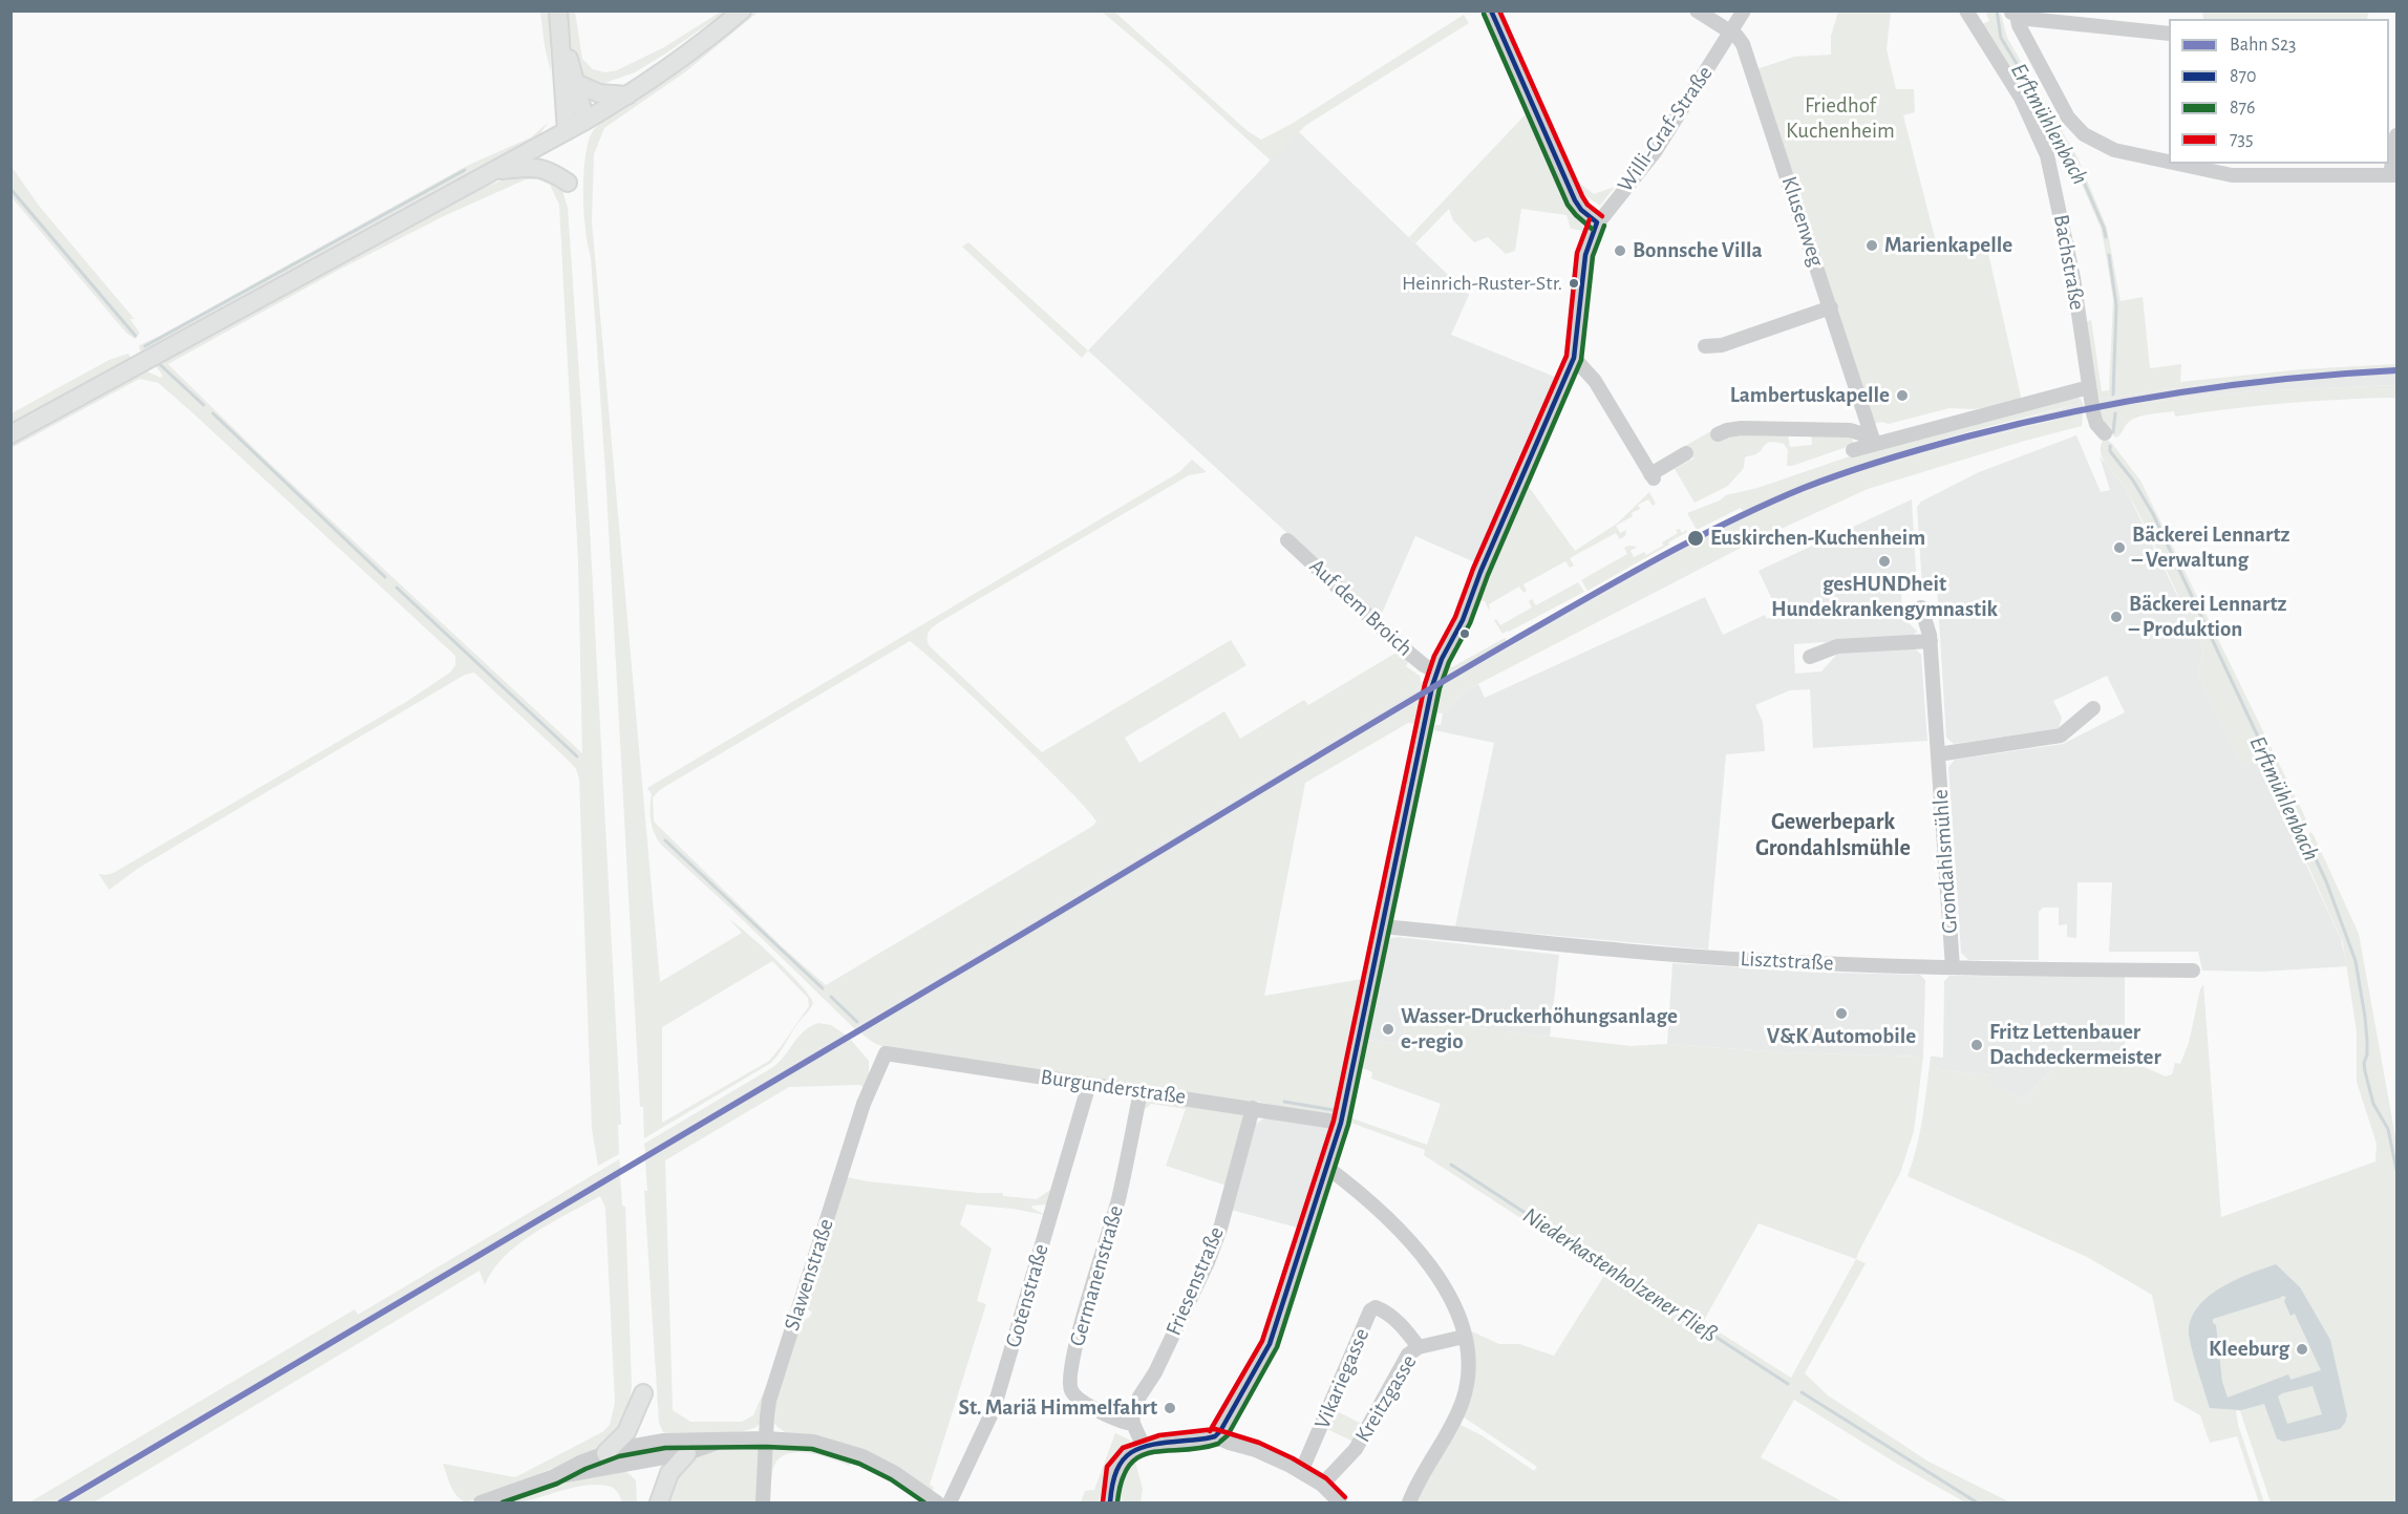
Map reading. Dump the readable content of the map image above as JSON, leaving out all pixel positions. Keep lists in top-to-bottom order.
{
  "streets": {
    "street": [
      "Willi-Graf-Straße",
      "Klusenweg",
      "Bachstraße",
      "Auf dem Broich",
      "Grondahlsmühle",
      "Lisztstraße",
      "Burgunderstraße",
      "Slawenstraße",
      "Germanenstraße",
      "Friesenstraße",
      "Gotenstraße",
      "Vikariegasse",
      "Kreitzgasse"
    ]
  },
  "crossings": [
    ["Willi-Graf-Straße", "Klusenweg"],
    ["Willi-Graf-Straße", "Auf dem Broich"],
    ["Willi-Graf-Straße", "Lisztstraße"],
    ["Willi-Graf-Straße", "Burgunderstraße"],
    ["Grondahlsmühle", "Lisztstraße"],
    ["Burgunderstraße", "Slawenstraße"],
    ["Burgunderstraße", "Germanenstraße"],
    ["Burgunderstraße", "Friesenstraße"],
    ["Burgunderstraße", "Gotenstraße"],
    ["Germanenstraße", "Friesenstraße"],
    ["Vikariegasse", "Kreitzgasse"]
  ],
  "districts": ["Gewerbepark Grondahlsmühle"],
  "water": ["Erftmühlenbach", "Niederkastenholzener Fließ"],
  "parks": ["Friedhof Kuchenheim"],
  "places": [
    "Marienkapelle",
    "Bonnsche Villa",
    "Heinrich-Ruster-Str.",
    "Lambertuskapelle",
    "Euskirchen-Kuchenheim",
    "Bäckerei Lennartz – Verwaltung",
    "gesHUNDheit Hundekrankengymnastik",
    "Bäckerei Lennartz – Produktion",
    "V&K Automobile",
    "Wasser-Druckerhöhungsanlage e-regio",
    "Fritz Lettenbauer Dachdeckermeister",
    "Kleeburg",
    "St. Mariä Himmelfahrt"
  ],
  "lines": [
    "transit line 870",
    "transit line 735",
    "transit line 876",
    "rail line S23"
  ],
  "legend": [
    "Bahn S23",
    "870",
    "876",
    "735"
  ]
}
